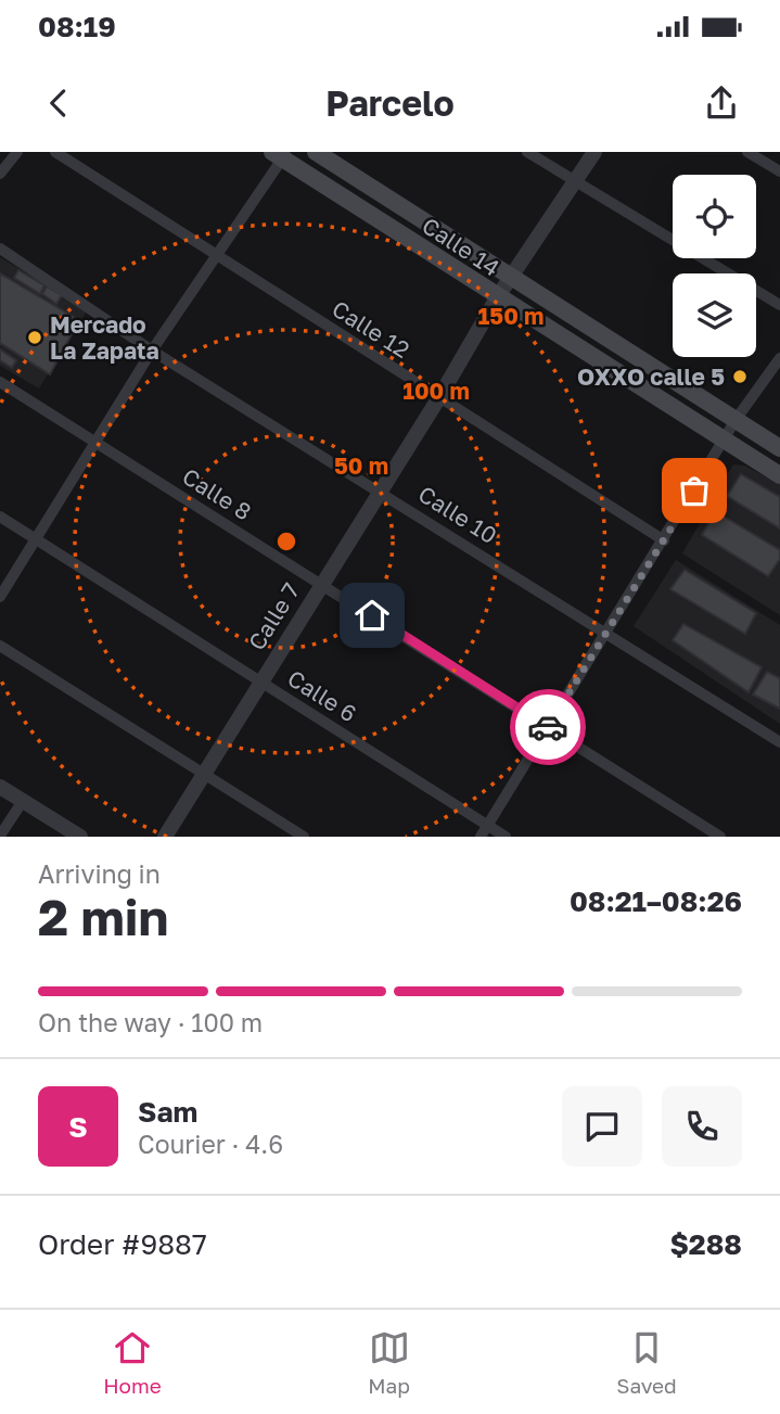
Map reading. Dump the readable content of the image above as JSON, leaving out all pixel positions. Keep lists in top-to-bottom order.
{
  "streets": {
    "main road": ["Calle 14"],
    "street": [
      "Calle 12",
      "Calle 8",
      "Calle 10",
      "Calle 7",
      "Calle 6"
    ]
  },
  "crossings": [
    ["Calle 14", "Calle 7"],
    ["Calle 12", "Calle 7"],
    ["Calle 8", "Calle 7"],
    ["Calle 10", "Calle 7"],
    ["Calle 7", "Calle 6"]
  ],
  "places": ["Mercado La Zapata", "OXXO calle 5"],
  "page": {
    "status": "08:19",
    "header": "Parcelo",
    "heading": ["2 min", "Arriving in", "08:21–08:26"],
    "panel": [
      "Sam",
      "Courier · 4.6",
      "Order #9887",
      "$288"
    ],
    "bar": "On the way · 100 m",
    "round": "S",
    "tabs": ["Home", "Map", "Saved"]
  },
  "rings": ["150 m", "100 m", "50 m"]
}
